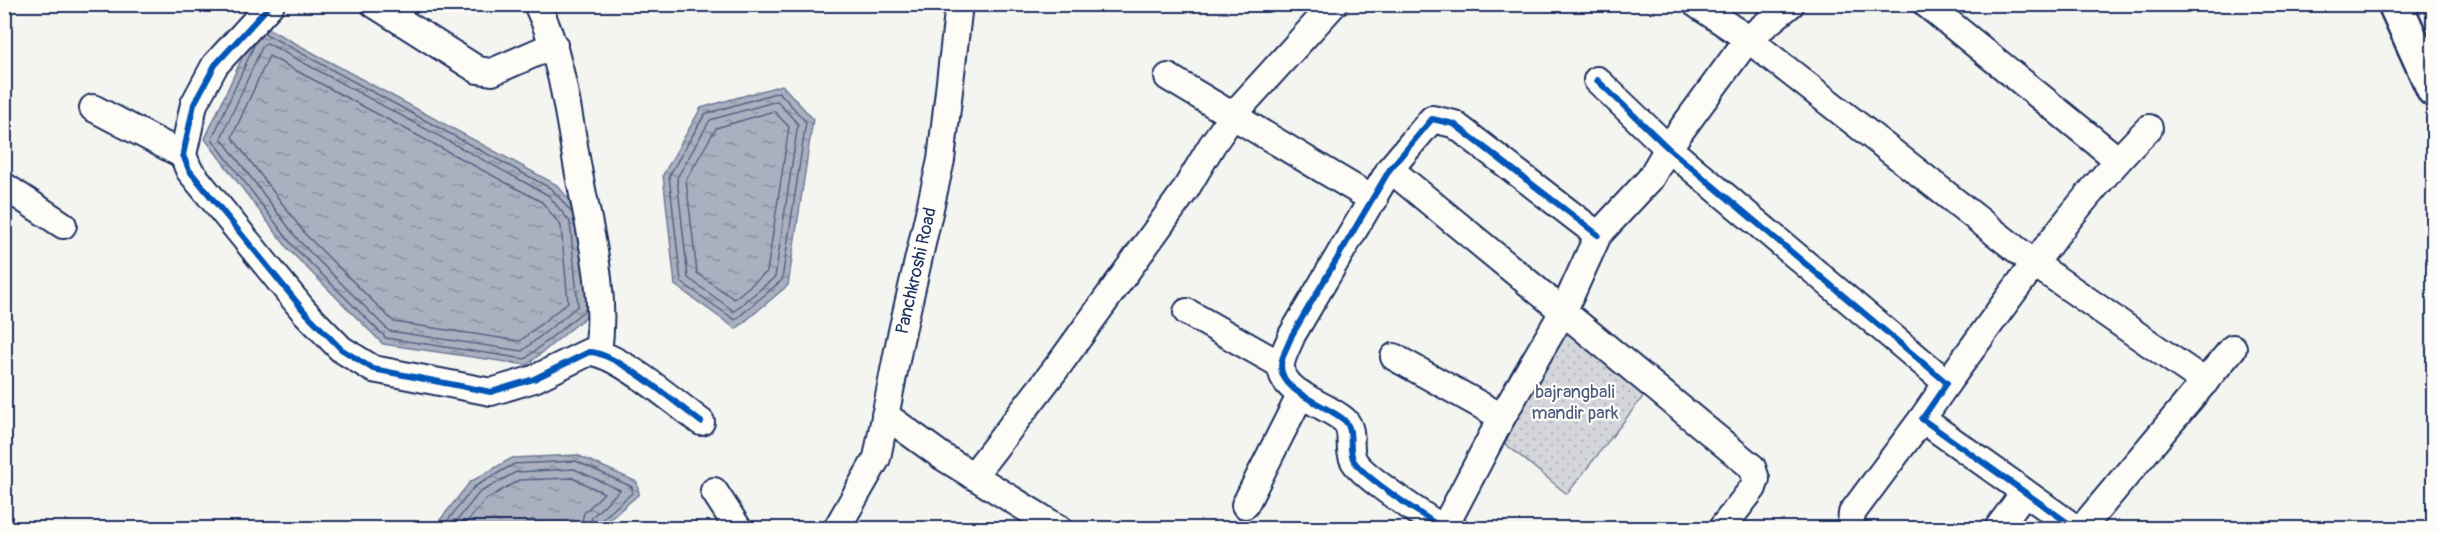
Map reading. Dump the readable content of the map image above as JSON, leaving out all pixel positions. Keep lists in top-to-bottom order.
{
  "streets": {
    "street": ["Panchkroshi Road"]
  },
  "parks": ["bajrangbali mandir park"]
}
